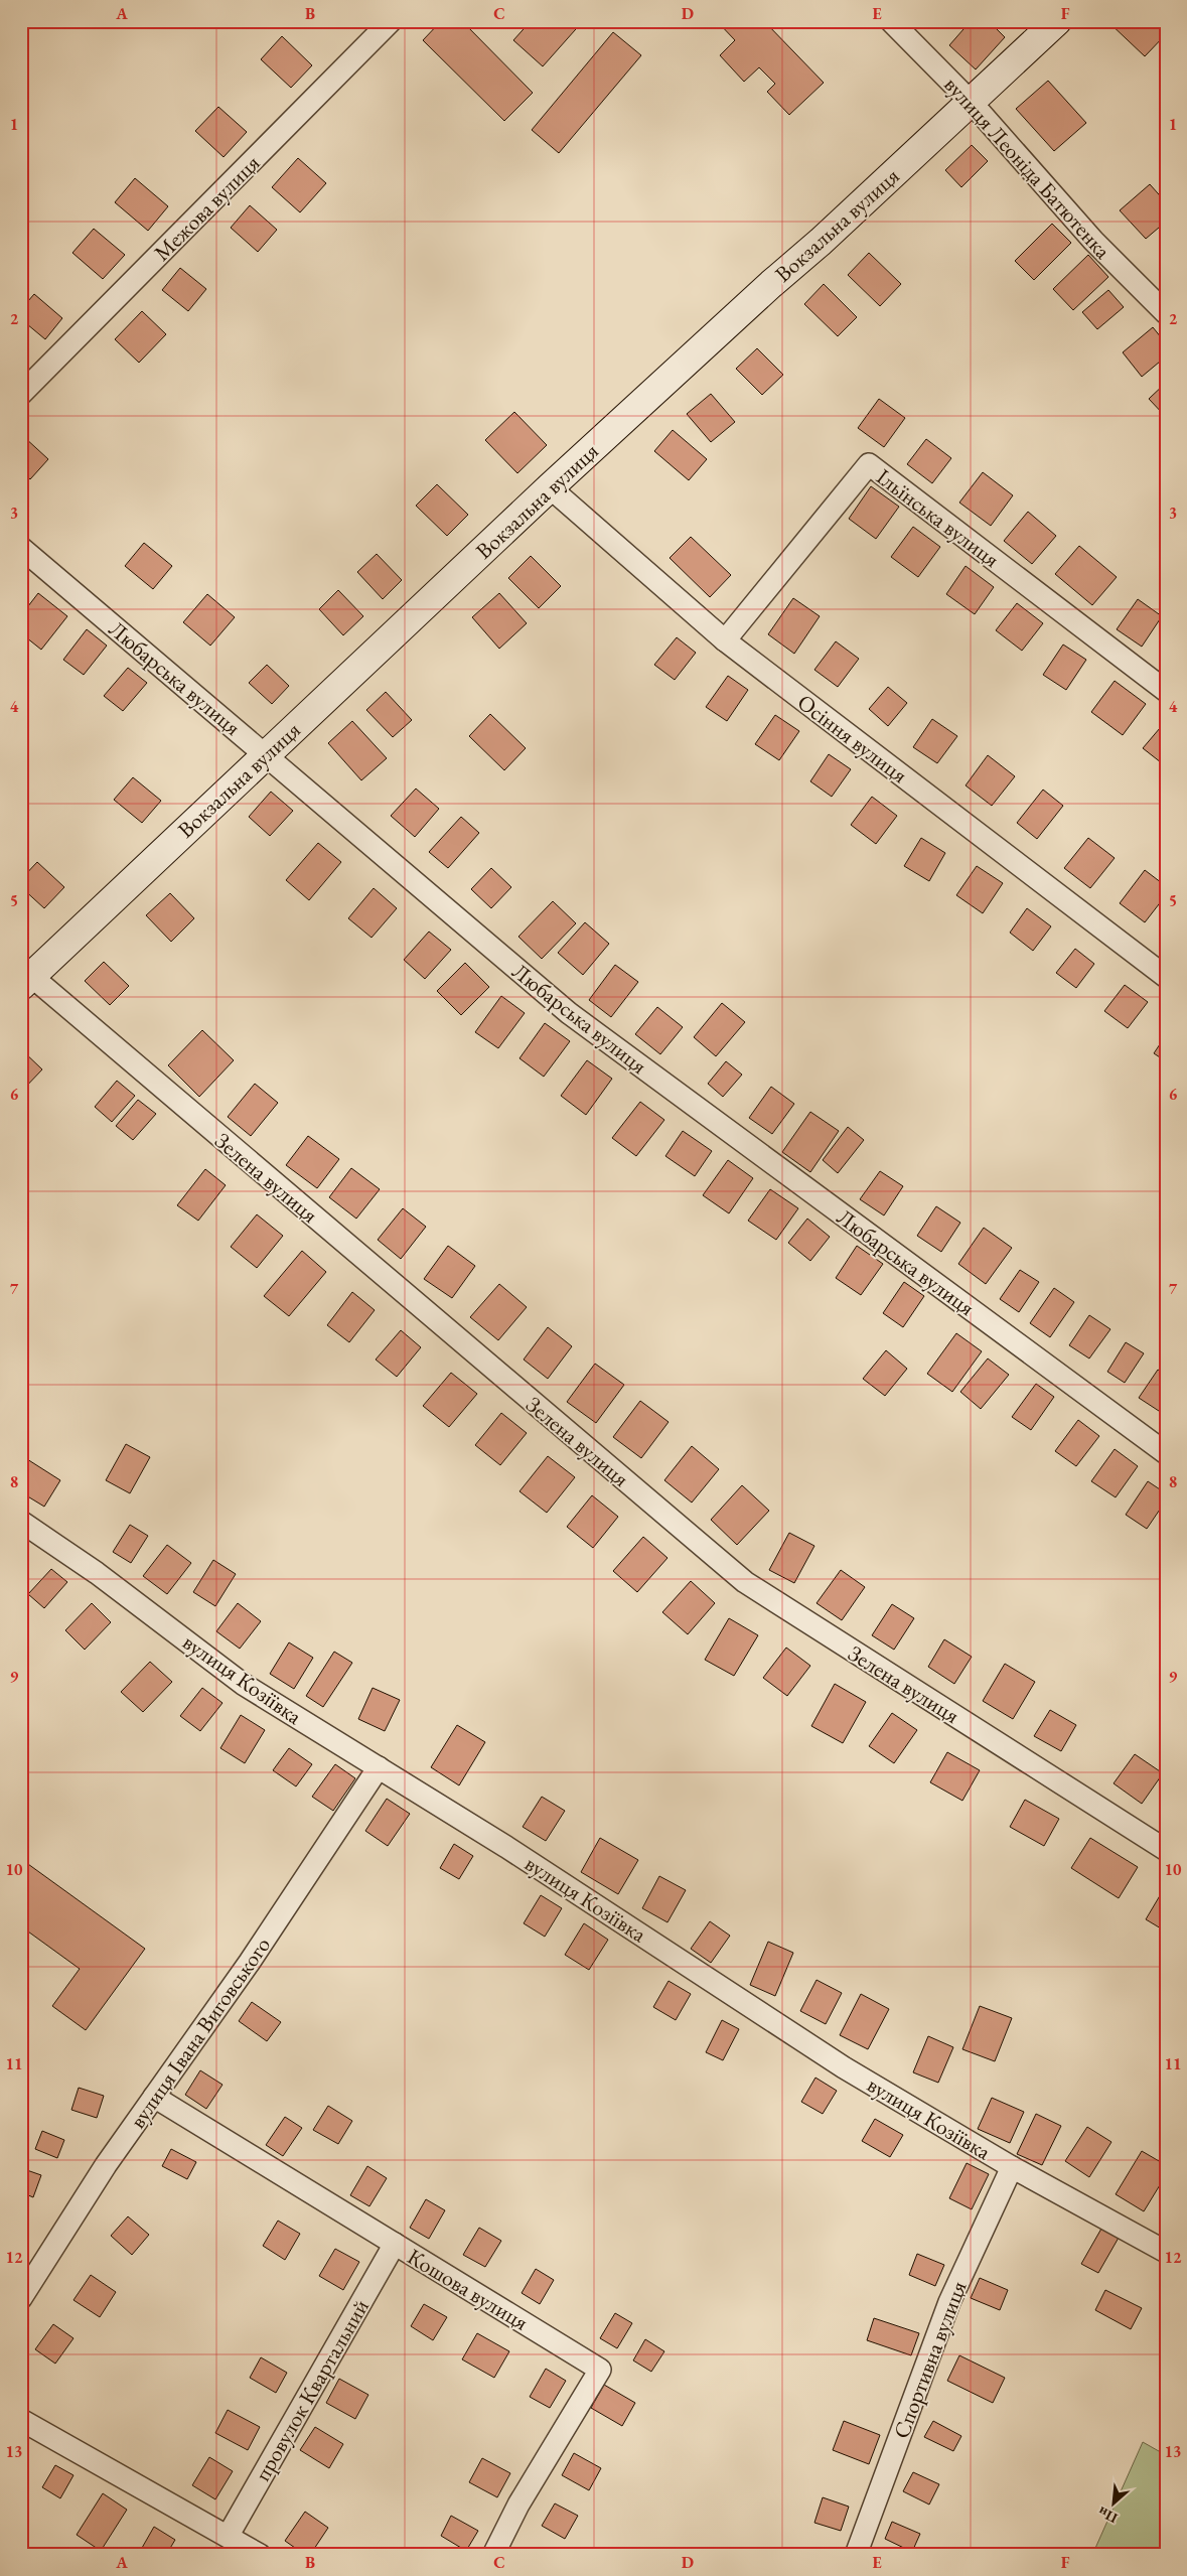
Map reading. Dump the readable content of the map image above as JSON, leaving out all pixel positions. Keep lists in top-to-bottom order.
{
  "streets": {
    "main road": ["Вокзальна вулиця"],
    "street": [
      "вулиця Леоніда Батютенка",
      "Межова вулиця",
      "Ільїнська вулиця",
      "Любарська вулиця",
      "Осіння вулиця",
      "Зелена вулиця",
      "вулиця Козіївка",
      "вулиця Івана Виговського",
      "Кошова вулиця",
      "Спортивна вулиця",
      "провулок Квартальний"
    ]
  },
  "crossings": [
    ["вулиця Леоніда Батютенка", "Вокзальна вулиця"],
    ["Вокзальна вулиця", "Любарська вулиця"],
    ["Вокзальна вулиця", "Осіння вулиця"],
    ["Вокзальна вулиця", "Зелена вулиця"],
    ["Ільїнська вулиця", "Осіння вулиця"],
    ["вулиця Козіївка", "вулиця Івана Виговського"],
    ["вулиця Козіївка", "Спортивна вулиця"],
    ["вулиця Івана Виговського", "Кошова вулиця"],
    ["Кошова вулиця", "провулок Квартальний"]
  ],
  "north": "bottom left",
  "grid": {
    "columns": [
      "A",
      "B",
      "C",
      "D",
      "E",
      "F"
    ],
    "rows": [
      "1",
      "2",
      "3",
      "4",
      "5",
      "6",
      "7",
      "8",
      "9",
      "10",
      "11",
      "12",
      "13"
    ]
  }
}
